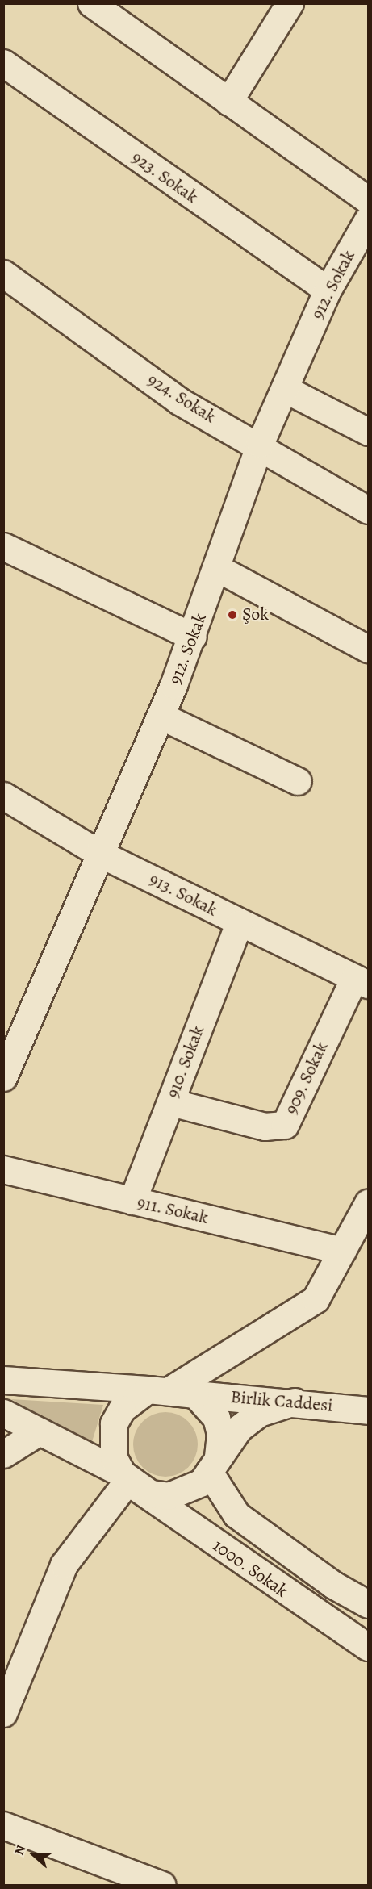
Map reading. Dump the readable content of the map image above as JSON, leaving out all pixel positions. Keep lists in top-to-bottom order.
{
  "streets": {
    "street": [
      "923. Sokak",
      "912. Sokak",
      "924. Sokak",
      "913. Sokak",
      "910. Sokak",
      "909. Sokak",
      "911. Sokak",
      "Birlik Caddesi",
      "1000. Sokak"
    ]
  },
  "crossings": [
    ["923. Sokak", "912. Sokak"],
    ["912. Sokak", "924. Sokak"],
    ["912. Sokak", "913. Sokak"],
    ["913. Sokak", "910. Sokak"],
    ["913. Sokak", "909. Sokak"],
    ["910. Sokak", "909. Sokak"],
    ["910. Sokak", "911. Sokak"],
    ["Birlik Caddesi", "1000. Sokak"]
  ],
  "places": ["Şok"],
  "north": "left"
}
